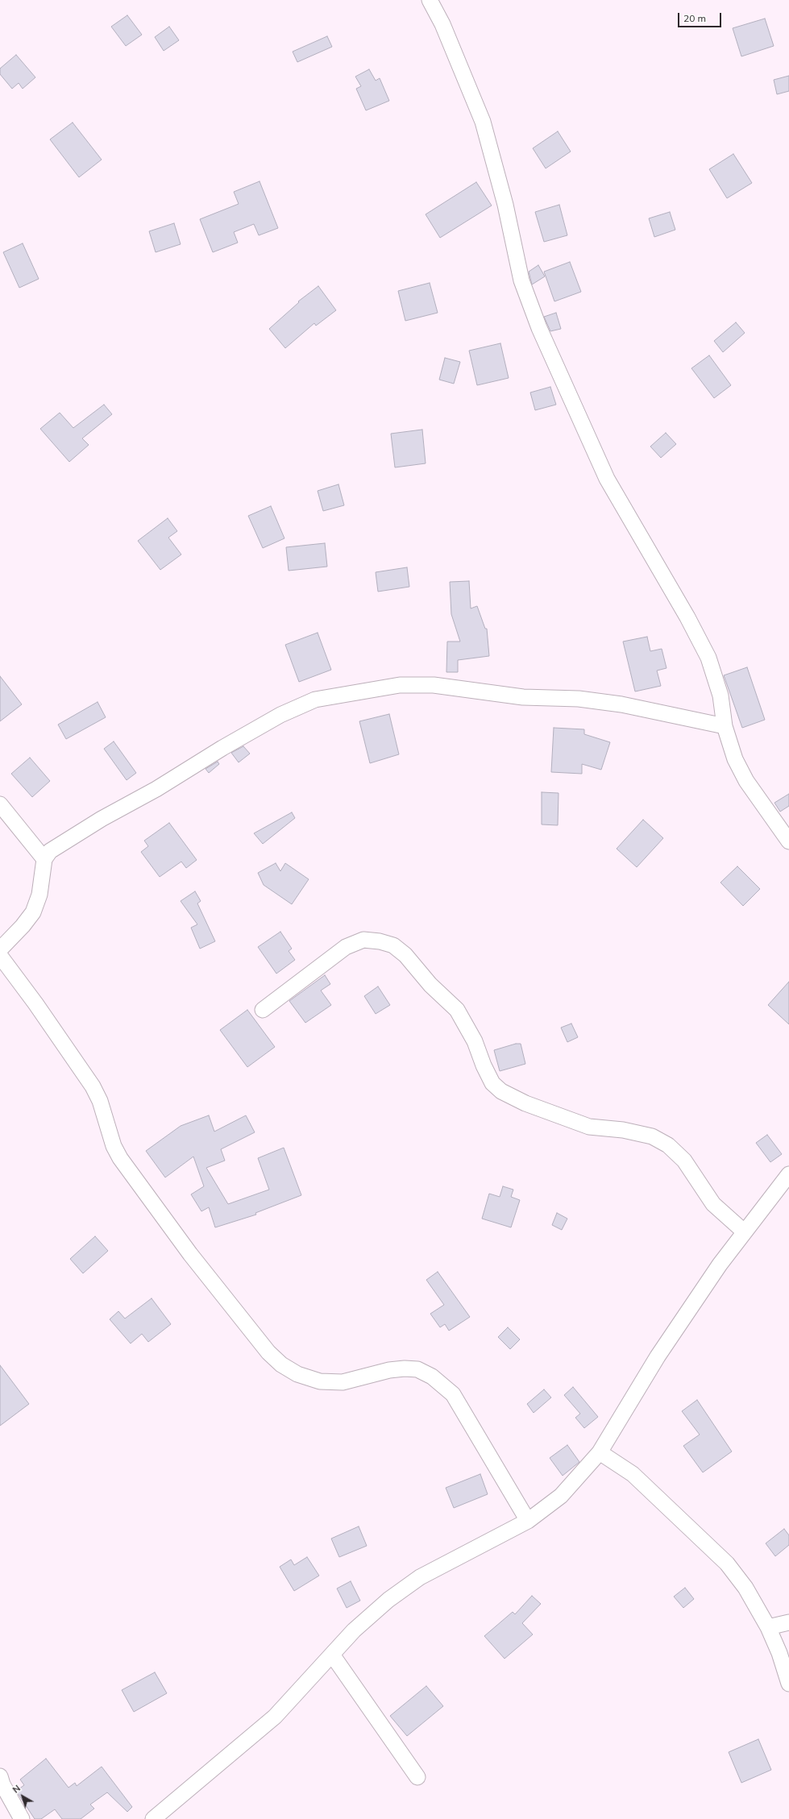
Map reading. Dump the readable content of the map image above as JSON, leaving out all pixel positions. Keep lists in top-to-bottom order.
{
  "scale_bar": "20 m",
  "north": "top left"
}
